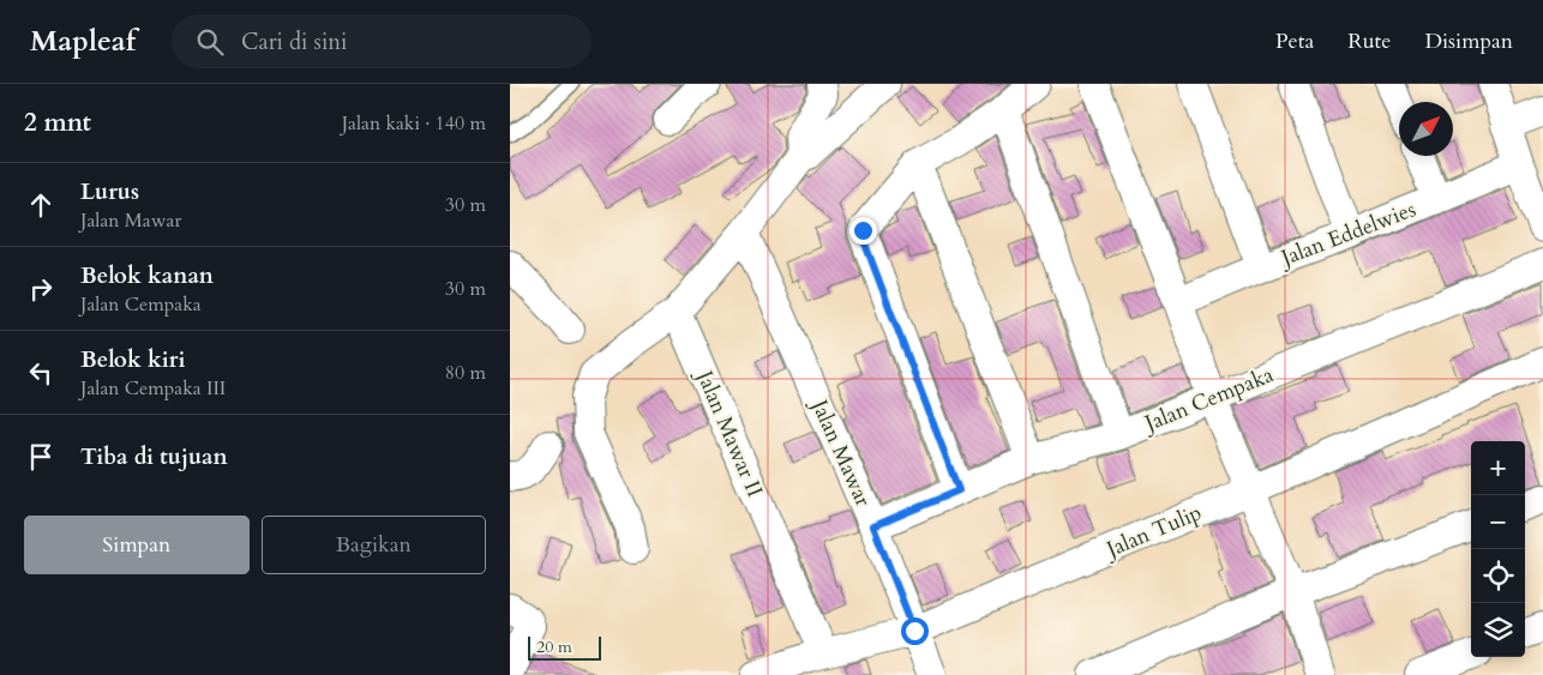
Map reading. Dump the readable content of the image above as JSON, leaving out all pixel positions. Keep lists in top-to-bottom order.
{
  "streets": {
    "street": [
      "Jalan Eddelwies",
      "Jalan Cempaka",
      "Jalan Mawar II",
      "Jalan Mawar",
      "Jalan Tulip"
    ]
  },
  "crossings": [
    ["Jalan Cempaka", "Jalan Mawar"],
    ["Jalan Mawar II", "Jalan Tulip"],
    ["Jalan Mawar", "Jalan Tulip"]
  ],
  "scale_bar": "20 m",
  "north": "top right",
  "page": {
    "header": "Mapleaf",
    "search": "Cari di sini",
    "nav": ["Peta", "Rute", "Disimpan"],
    "heading": ["2 mnt", "Jalan kaki · 140 m"],
    "list": [
      ["Lurus", "Jalan Mawar", "30 m"],
      ["Belok kanan", "Jalan Cempaka", "30 m"],
      ["Belok kiri", "Jalan Cempaka III", "80 m"],
      "Tiba di tujuan"
    ],
    "map_buttons": ["+", "−"],
    "buttons": ["Simpan", "Bagikan"],
    "scale": "20 m"
  }
}
